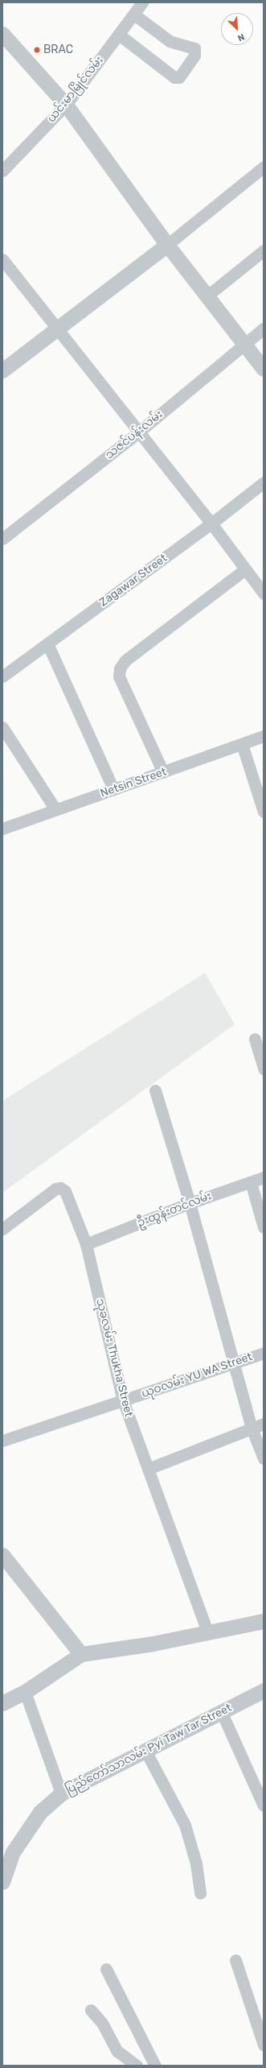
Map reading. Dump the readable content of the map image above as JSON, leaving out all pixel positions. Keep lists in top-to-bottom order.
{
  "streets": {
    "street": [
      "ယင်းမာမြိုင်လမ်း",
      "သဇင်ပန်းလမ်း",
      "Zagawar Street",
      "Netsin Street",
      "ဦးထွန်းတင်လမ်း",
      "သုခလမ်း Thukha Street",
      "ယုဝလမ်း YU WA Street",
      "ပြည်တော်သာလမ်း Pyi Taw Tar Street"
    ]
  },
  "crossings": [
    ["ဦးထွန်းတင်လမ်း", "သုခလမ်း Thukha Street"],
    ["သုခလမ်း Thukha Street", "ယုဝလမ်း YU WA Street"]
  ],
  "places": ["BRAC"],
  "north": "bottom right"
}
